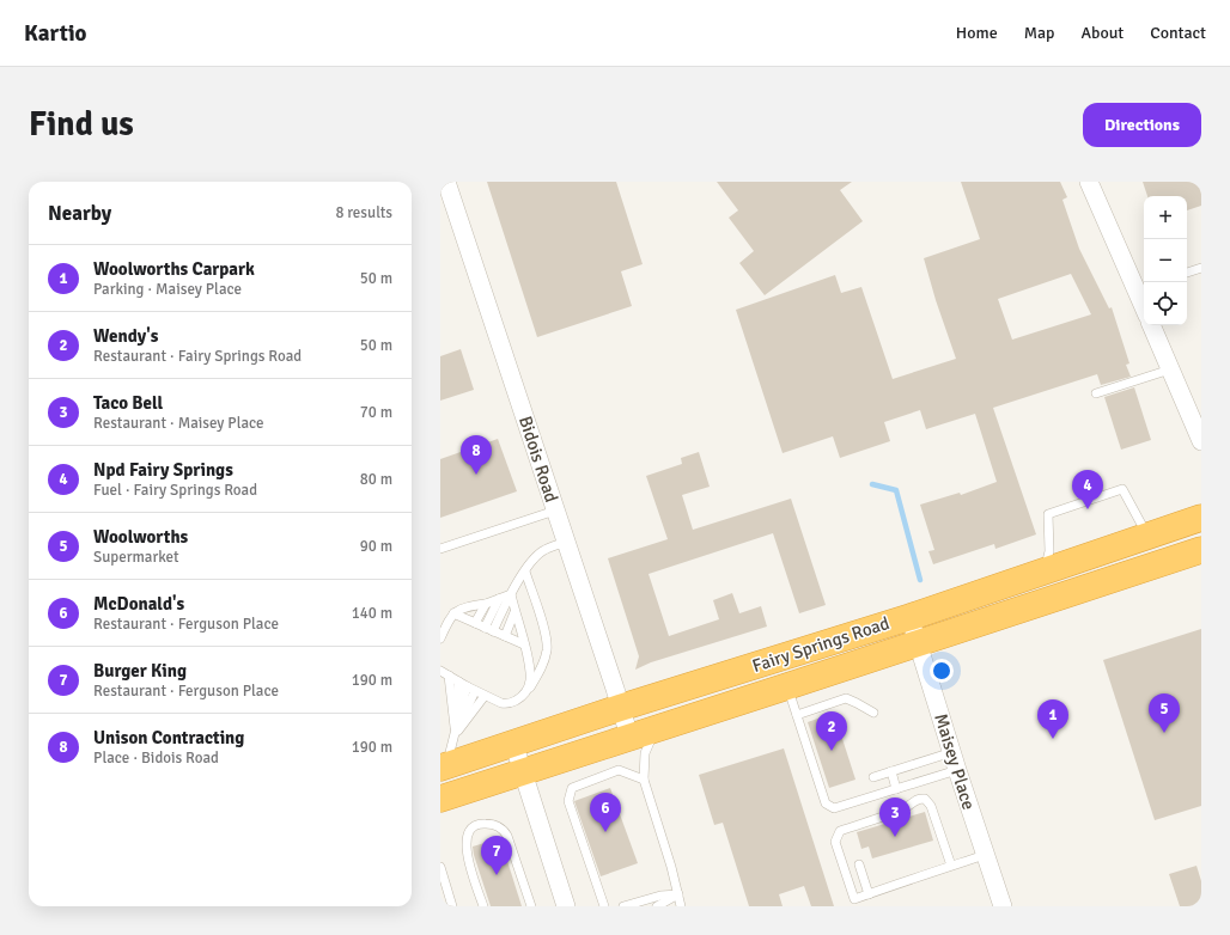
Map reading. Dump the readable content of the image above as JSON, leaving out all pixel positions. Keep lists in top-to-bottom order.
{
  "streets": {
    "highway": ["Fairy Springs Road"],
    "street": ["Bidois Road", "Maisey Place"]
  },
  "crossings": [
    ["Bidois Road", "Fairy Springs Road"],
    ["Fairy Springs Road", "Maisey Place"]
  ],
  "page": {
    "header": "Kartio",
    "nav": [
      "Home",
      "Map",
      "About",
      "Contact"
    ],
    "buttons": "Directions",
    "title": "Find us",
    "heading": ["Nearby", "8 results"],
    "map_buttons": ["+", "−"],
    "list": [
      {
        "mark": "1",
        "name": "Woolworths Carpark",
        "note": "Parking · Maisey Place",
        "value": "50 m"
      },
      {
        "mark": "2",
        "name": "Wendy's",
        "note": "Restaurant · Fairy Springs Road",
        "value": "50 m"
      },
      {
        "mark": "3",
        "name": "Taco Bell",
        "note": "Restaurant · Maisey Place",
        "value": "70 m"
      },
      {
        "mark": "4",
        "name": "Npd Fairy Springs",
        "note": "Fuel · Fairy Springs Road",
        "value": "80 m"
      },
      {
        "mark": "5",
        "name": "Woolworths",
        "note": "Supermarket",
        "value": "90 m"
      },
      {
        "mark": "6",
        "name": "McDonald's",
        "note": "Restaurant · Ferguson Place",
        "value": "140 m"
      },
      {
        "mark": "7",
        "name": "Burger King",
        "note": "Restaurant · Ferguson Place",
        "value": "190 m"
      },
      {
        "mark": "8",
        "name": "Unison Contracting",
        "note": "Place · Bidois Road",
        "value": "190 m"
      }
    ],
    "pins": [
      "8",
      "4",
      "5",
      "1",
      "2",
      "6",
      "3",
      "7"
    ]
  }
}
